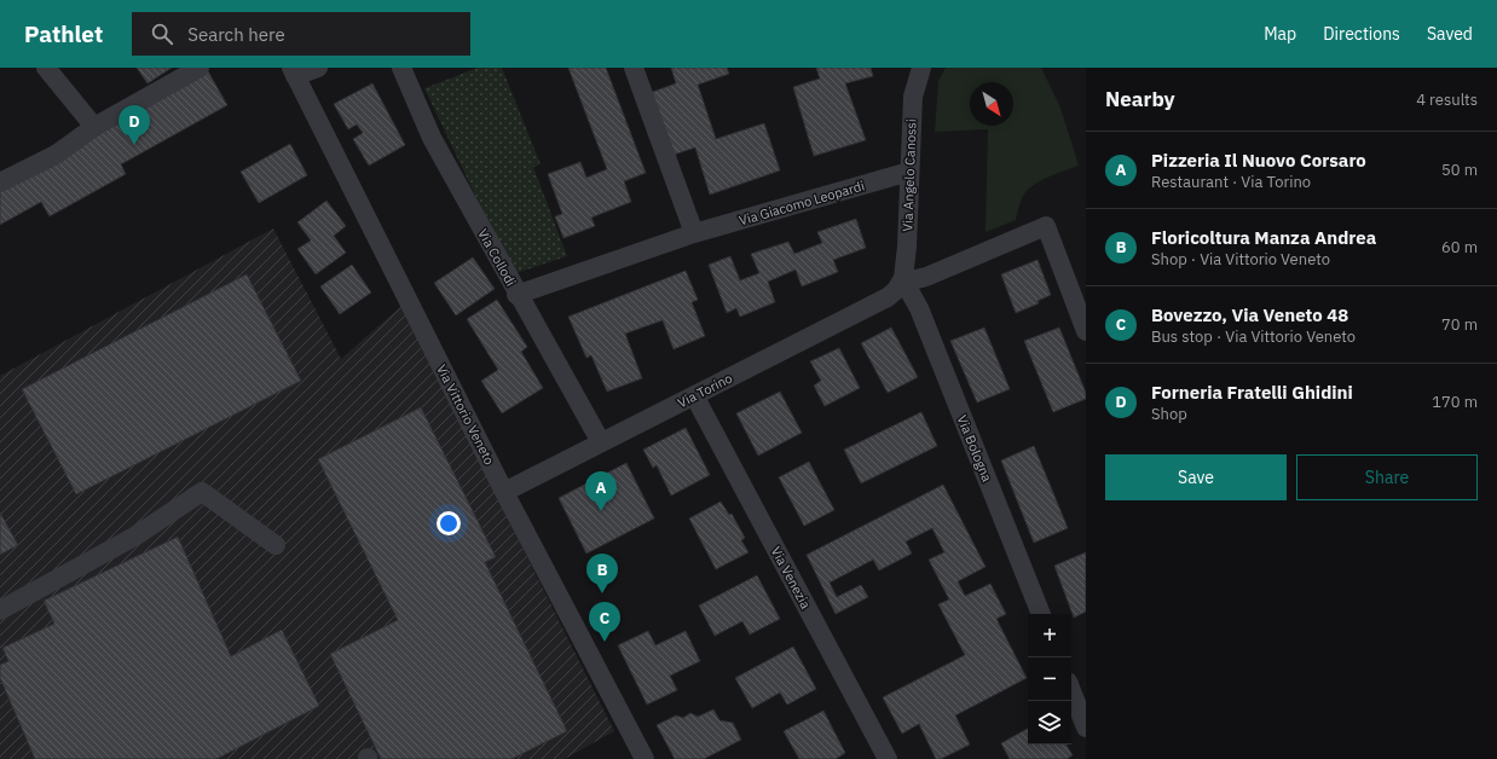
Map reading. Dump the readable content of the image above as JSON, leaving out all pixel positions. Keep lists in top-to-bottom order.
{
  "streets": {
    "street": [
      "Via Angelo Canossi",
      "Via Giacomo Leopardi",
      "Via Collodi",
      "Via Torino",
      "Via Vittorio Veneto",
      "Via Bologna",
      "Via Venezia"
    ]
  },
  "crossings": [
    ["Via Angelo Canossi", "Via Giacomo Leopardi"],
    ["Via Angelo Canossi", "Via Torino"],
    ["Via Angelo Canossi", "Via Bologna"],
    ["Via Giacomo Leopardi", "Via Collodi"],
    ["Via Collodi", "Via Torino"],
    ["Via Torino", "Via Vittorio Veneto"],
    ["Via Torino", "Via Bologna"],
    ["Via Torino", "Via Venezia"]
  ],
  "north": "bottom right",
  "page": {
    "header": "Pathlet",
    "search": "Search here",
    "nav": ["Map", "Directions", "Saved"],
    "heading": ["Nearby", "4 results"],
    "pins": [
      "D",
      "A",
      "B",
      "C"
    ],
    "list": [
      {
        "mark": "A",
        "name": "Pizzeria Il Nuovo Corsaro",
        "note": "Restaurant · Via Torino",
        "value": "50 m"
      },
      {
        "mark": "B",
        "name": "Floricoltura Manza Andrea",
        "note": "Shop · Via Vittorio Veneto",
        "value": "60 m"
      },
      {
        "mark": "C",
        "name": "Bovezzo, Via Veneto 48",
        "note": "Bus stop · Via Vittorio Veneto",
        "value": "70 m"
      },
      {
        "mark": "D",
        "name": "Forneria Fratelli Ghidini",
        "note": "Shop",
        "value": "170 m"
      }
    ],
    "buttons": ["Save", "Share"],
    "map_buttons": ["+", "−"]
  }
}
